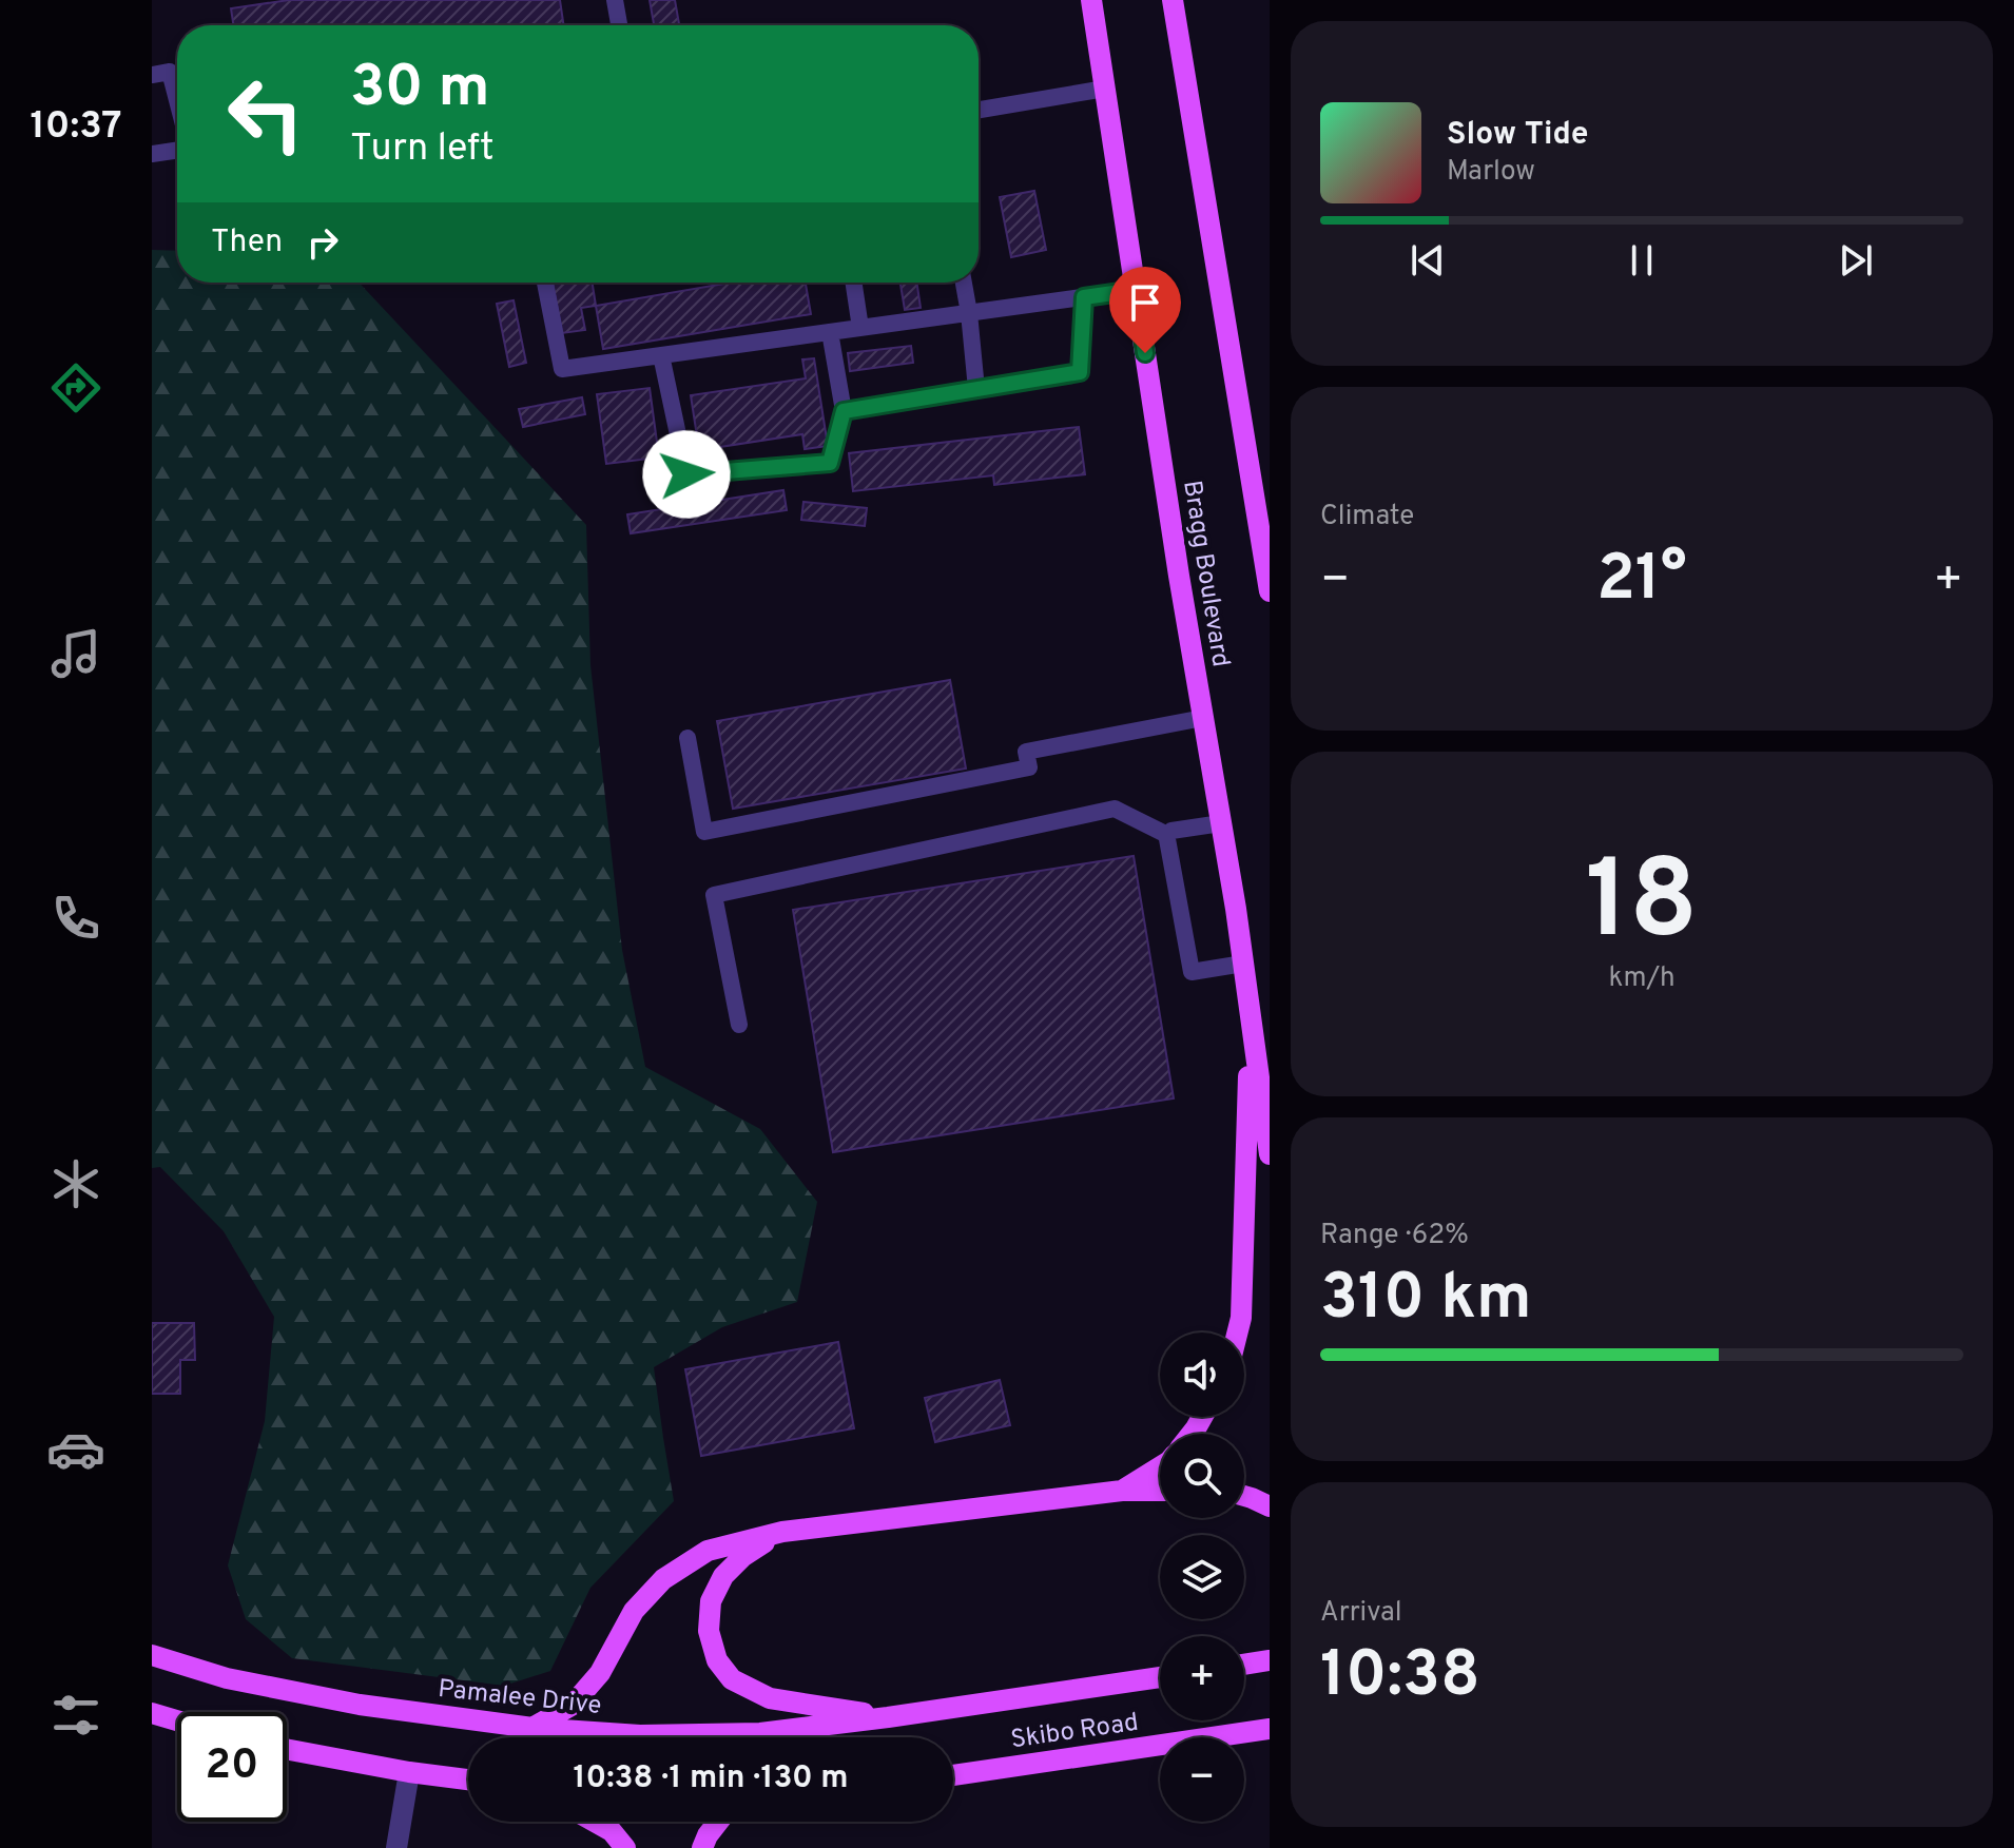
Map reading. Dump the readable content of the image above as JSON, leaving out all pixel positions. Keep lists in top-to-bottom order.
{
  "streets": {
    "main road": ["Bragg Boulevard", "Pamalee Drive", "Skibo Road"]
  },
  "crossings": [
    ["Pamalee Drive", "Skibo Road"]
  ],
  "page": {
    "tabs": "10:37",
    "turn": ["30 m", "Turn left"],
    "song": ["Slow Tide", "Marlow"],
    "then": "Then",
    "tile": [
      "Climate",
      ["18", "km/h"],
      ["Range · 62%", "310 km"],
      ["Arrival", "10:38"]
    ],
    "heat": ["−", "21°", "+"],
    "map_buttons": ["+", "−"],
    "limit": "20",
    "trip": "10:38 · 1 min · 130 m"
  }
}
